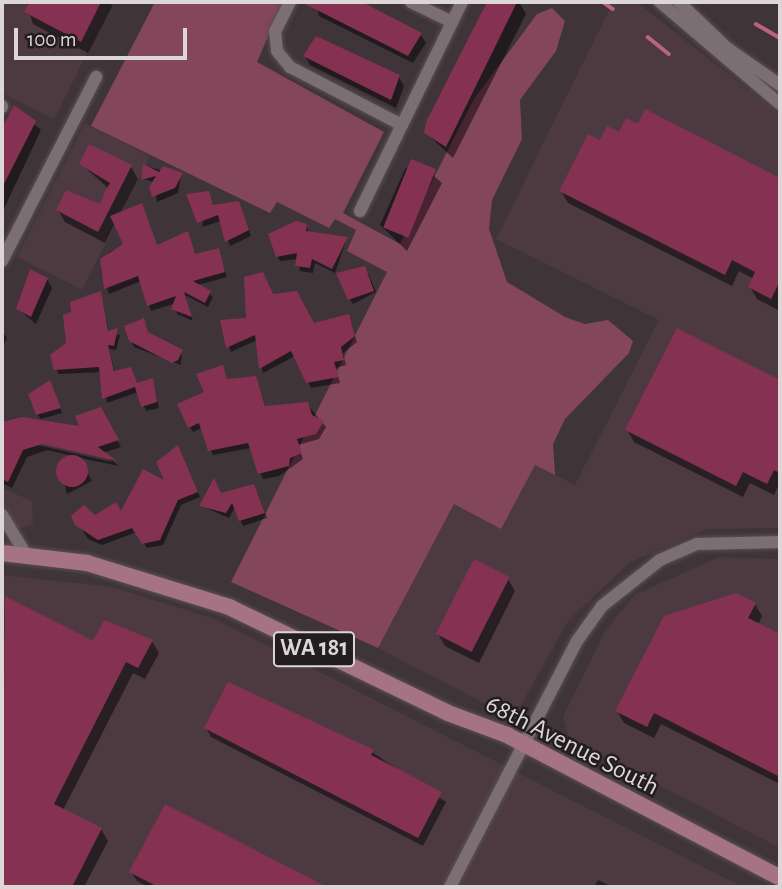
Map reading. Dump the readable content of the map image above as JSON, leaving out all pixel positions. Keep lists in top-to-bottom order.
{
  "streets": {
    "main road": ["WA 181", "68th Avenue South"]
  },
  "crossings": [
    ["WA 181", "68th Avenue South"]
  ],
  "scale_bar": "100 m"
}
